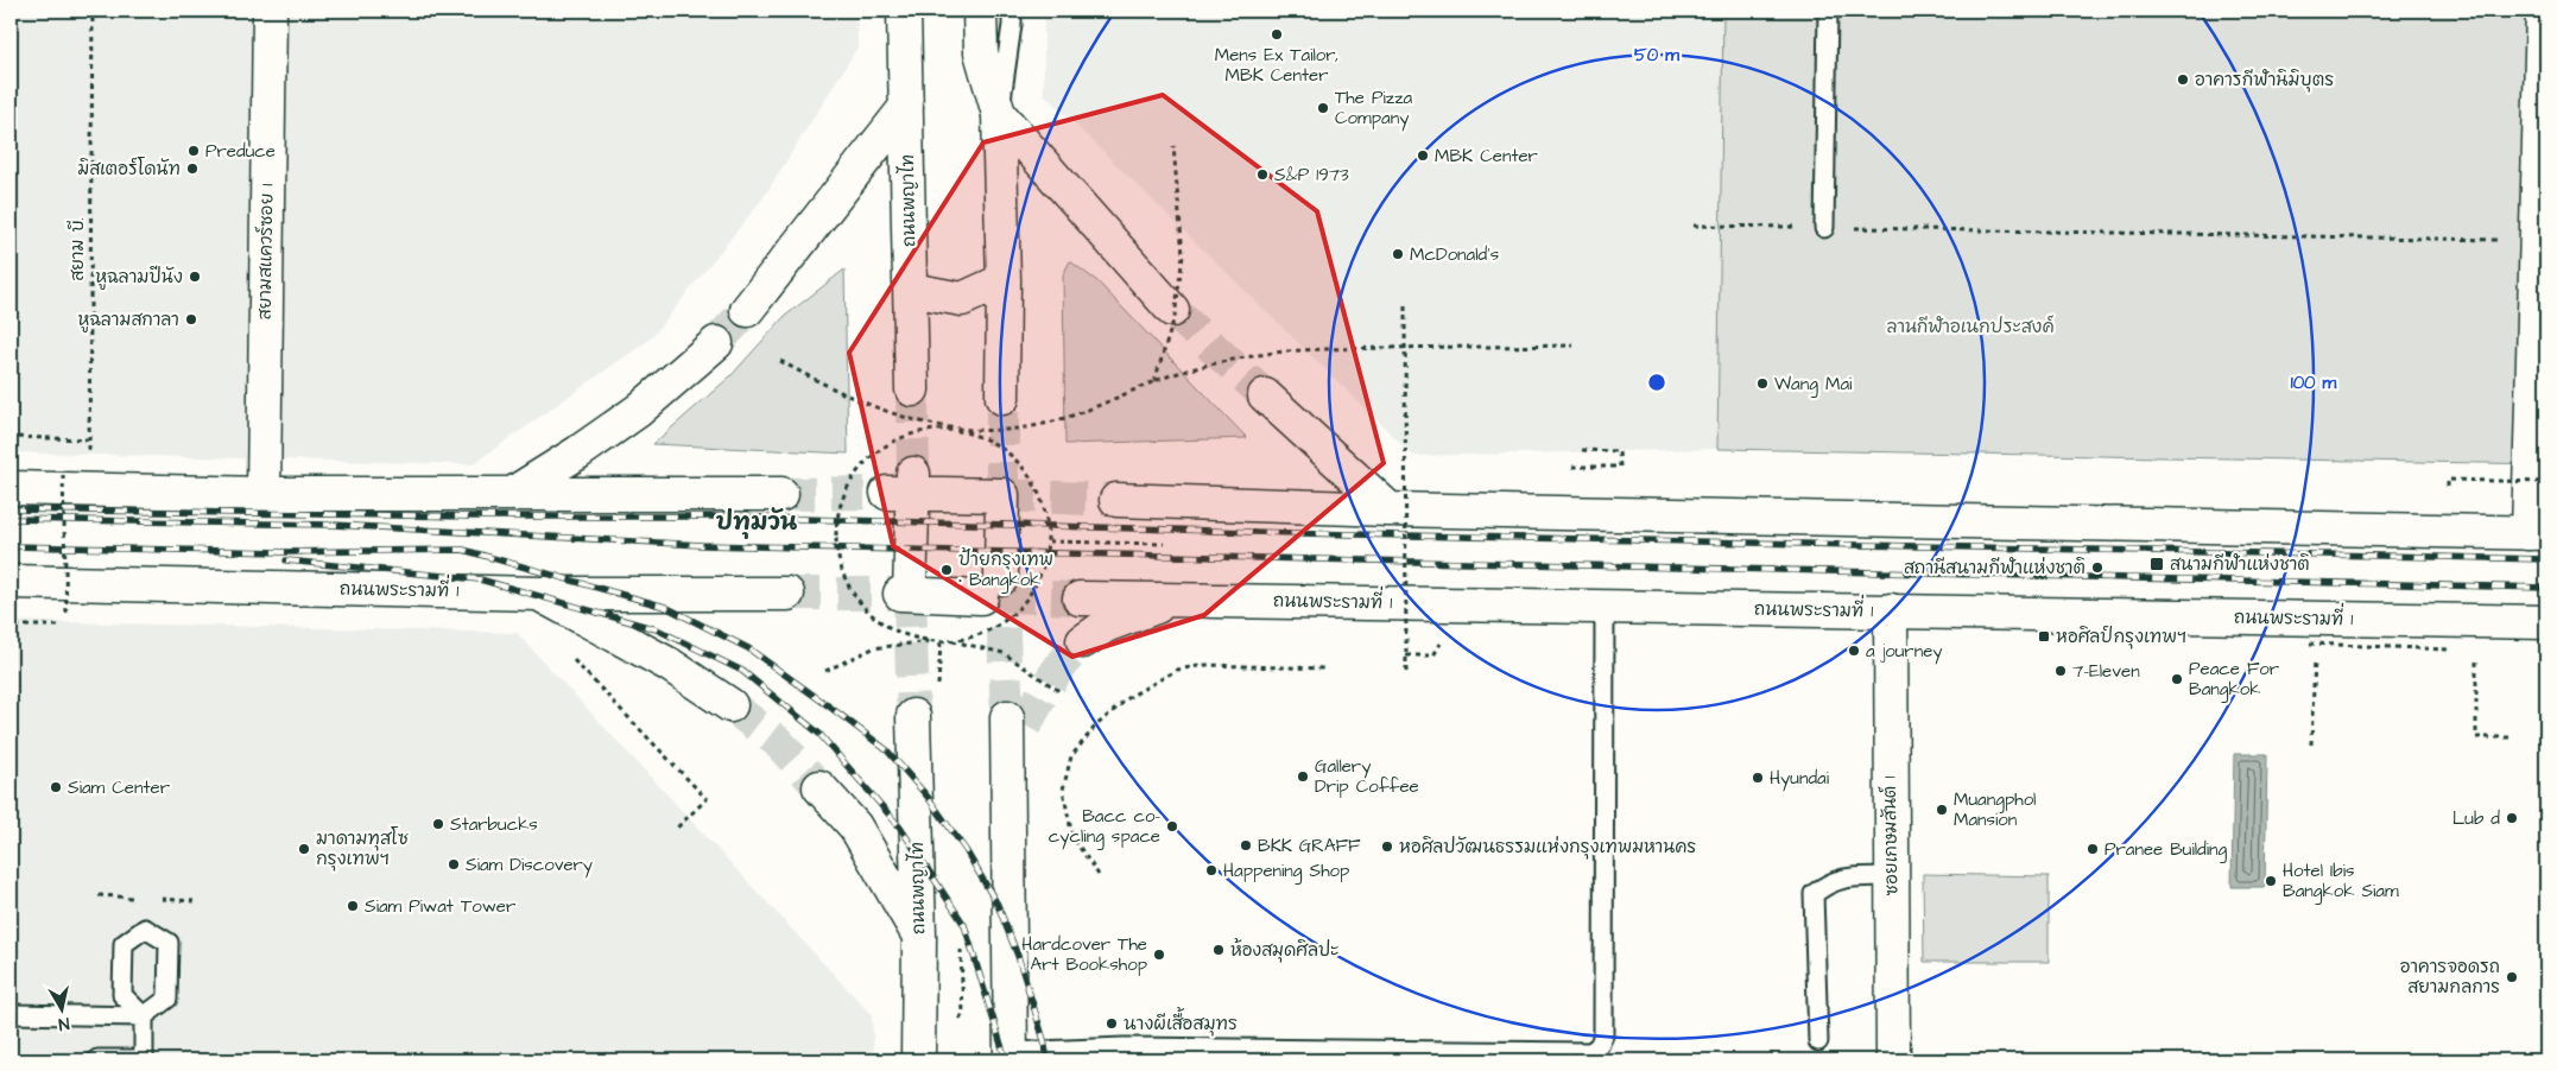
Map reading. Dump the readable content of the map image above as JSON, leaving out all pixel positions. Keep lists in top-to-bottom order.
{
  "streets": {
    "main road": [
      "ถนนพญาไท",
      "สยามสแควร์ซอย 1",
      "ถนนพระรามที่ 1",
      "ซอยเกษมสันต์ 1"
    ],
    "path": ["สยาม บี."]
  },
  "crossings": [
    ["ถนนพระรามที่ 1", "ซอยเกษมสันต์ 1"]
  ],
  "districts": ["ปทุมวัน"],
  "parks": ["ลานกีฬาอเนกประสงค์"],
  "places": {
    "other": [
      "Mens Ex Tailor, MBK Center",
      "อาคารกีฬานิมิบุตร",
      "The Pizza Company",
      "Preduce",
      "MBK Center",
      "มิสเตอร์โดนัท",
      "S&P 1973",
      "McDonald's",
      "หูฉลามปีนัง",
      "หูฉลามสกาลา",
      "Wang Mai",
      "สถานีสนามกีฬาแห่งชาติ",
      "ป้ายกรุงเทพ • Bangkok",
      "a journey",
      "7-Eleven",
      "Peace For Bangkok",
      "Gallery Drip Coffee",
      "Hyundai",
      "Siam Center",
      "Muangphol Mansion",
      "Lub d",
      "Starbucks",
      "Bacc co- cycling space",
      "BKK GRAFF",
      "หอศิลปวัฒนธรรมแห่งกรุงเทพมหานคร",
      "มาดามทุสโซ กรุงเทพฯ",
      "Pranee Building",
      "Siam Discovery",
      "Happening Shop",
      "Hotel Ibis Bangkok Siam",
      "Siam Piwat Tower",
      "ห้องสมุดศิลปะ",
      "Hardcover The Art Bookshop",
      "อาคารจอดรถ สยามกลการ",
      "นางผีเสื้อสมุทร"
    ],
    "transit": ["สนามกีฬาแห่งชาติ", "หอศิลป์กรุงเทพฯ"]
  },
  "north": "bottom",
  "rings": ["50 m", "100 m"]
}
